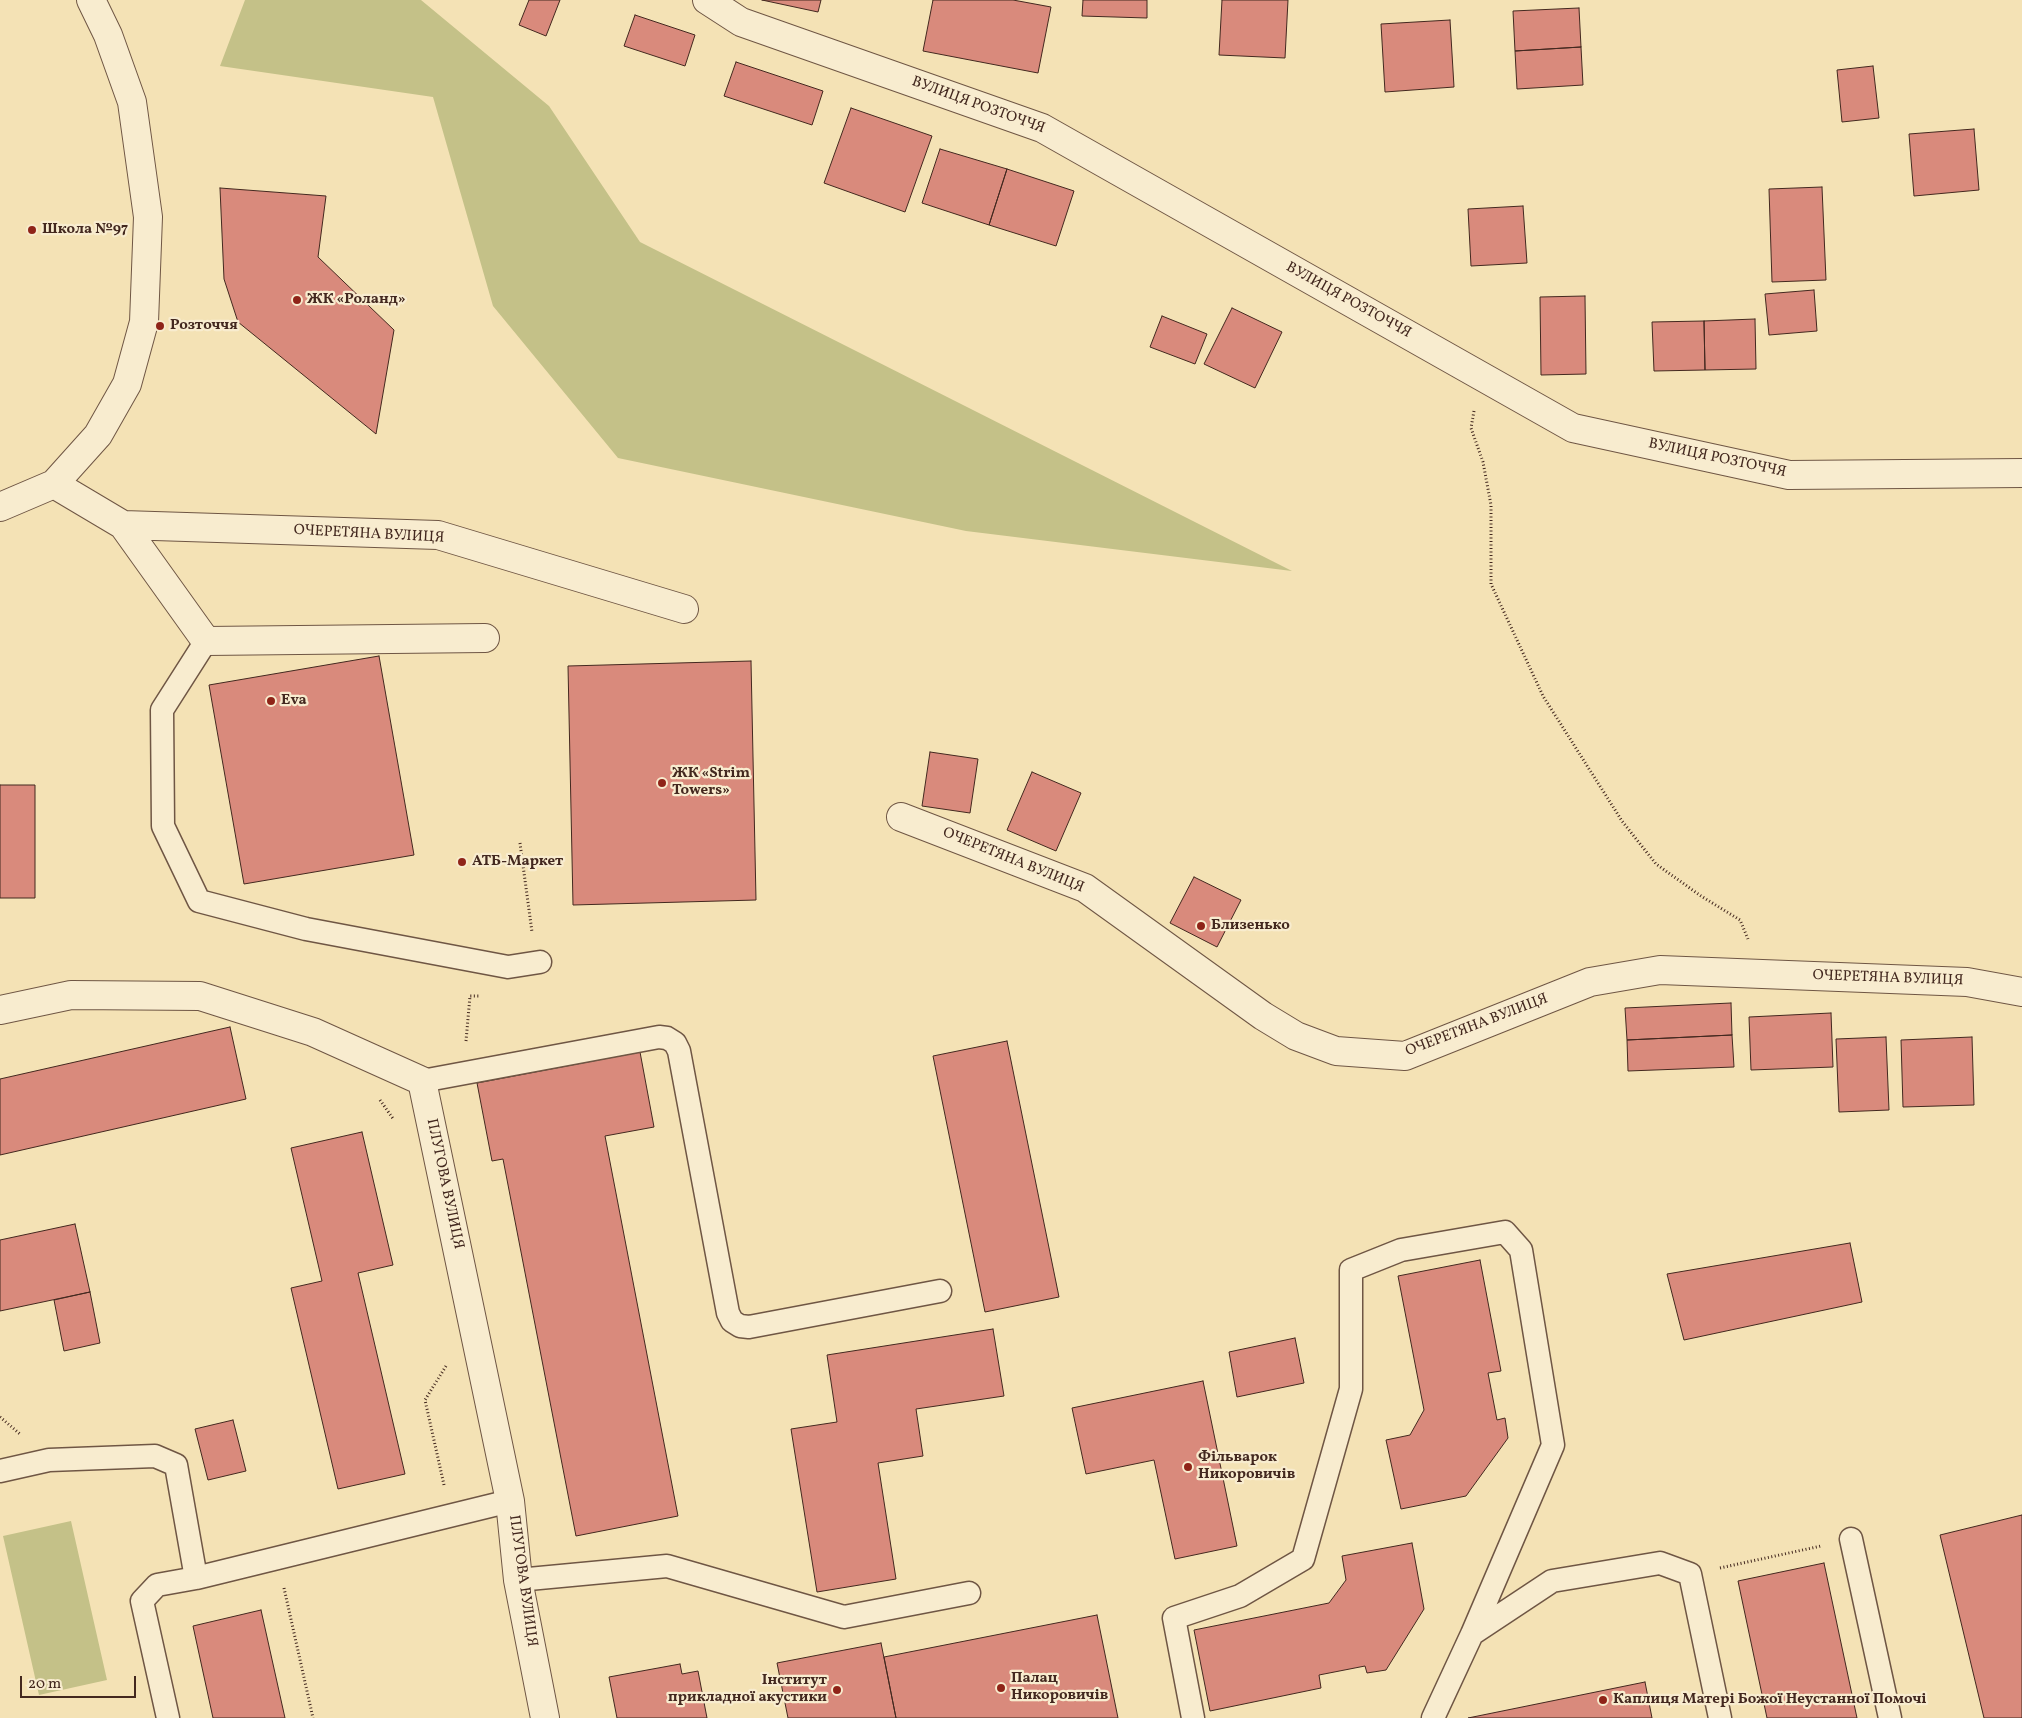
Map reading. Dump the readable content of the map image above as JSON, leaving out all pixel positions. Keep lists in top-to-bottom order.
{
  "streets": {
    "street": ["ВУЛИЦЯ РОЗТОЧЧЯ", "ОЧЕРЕТЯНА ВУЛИЦЯ", "ПЛУГОВА ВУЛИЦЯ"]
  },
  "places": [
    "Школа №97",
    "ЖК «Роланд»",
    "Розточчя",
    "Eva",
    "ЖК «Strim Towers»",
    "АТБ-Маркет",
    "Близенько",
    "Фільварок Никоровичів",
    "Палац Никоровичів",
    "Інститут прикладної акустики",
    "Каплиця Матері Божої Неустанної Помочі"
  ],
  "scale_bar": "20 m"
}
